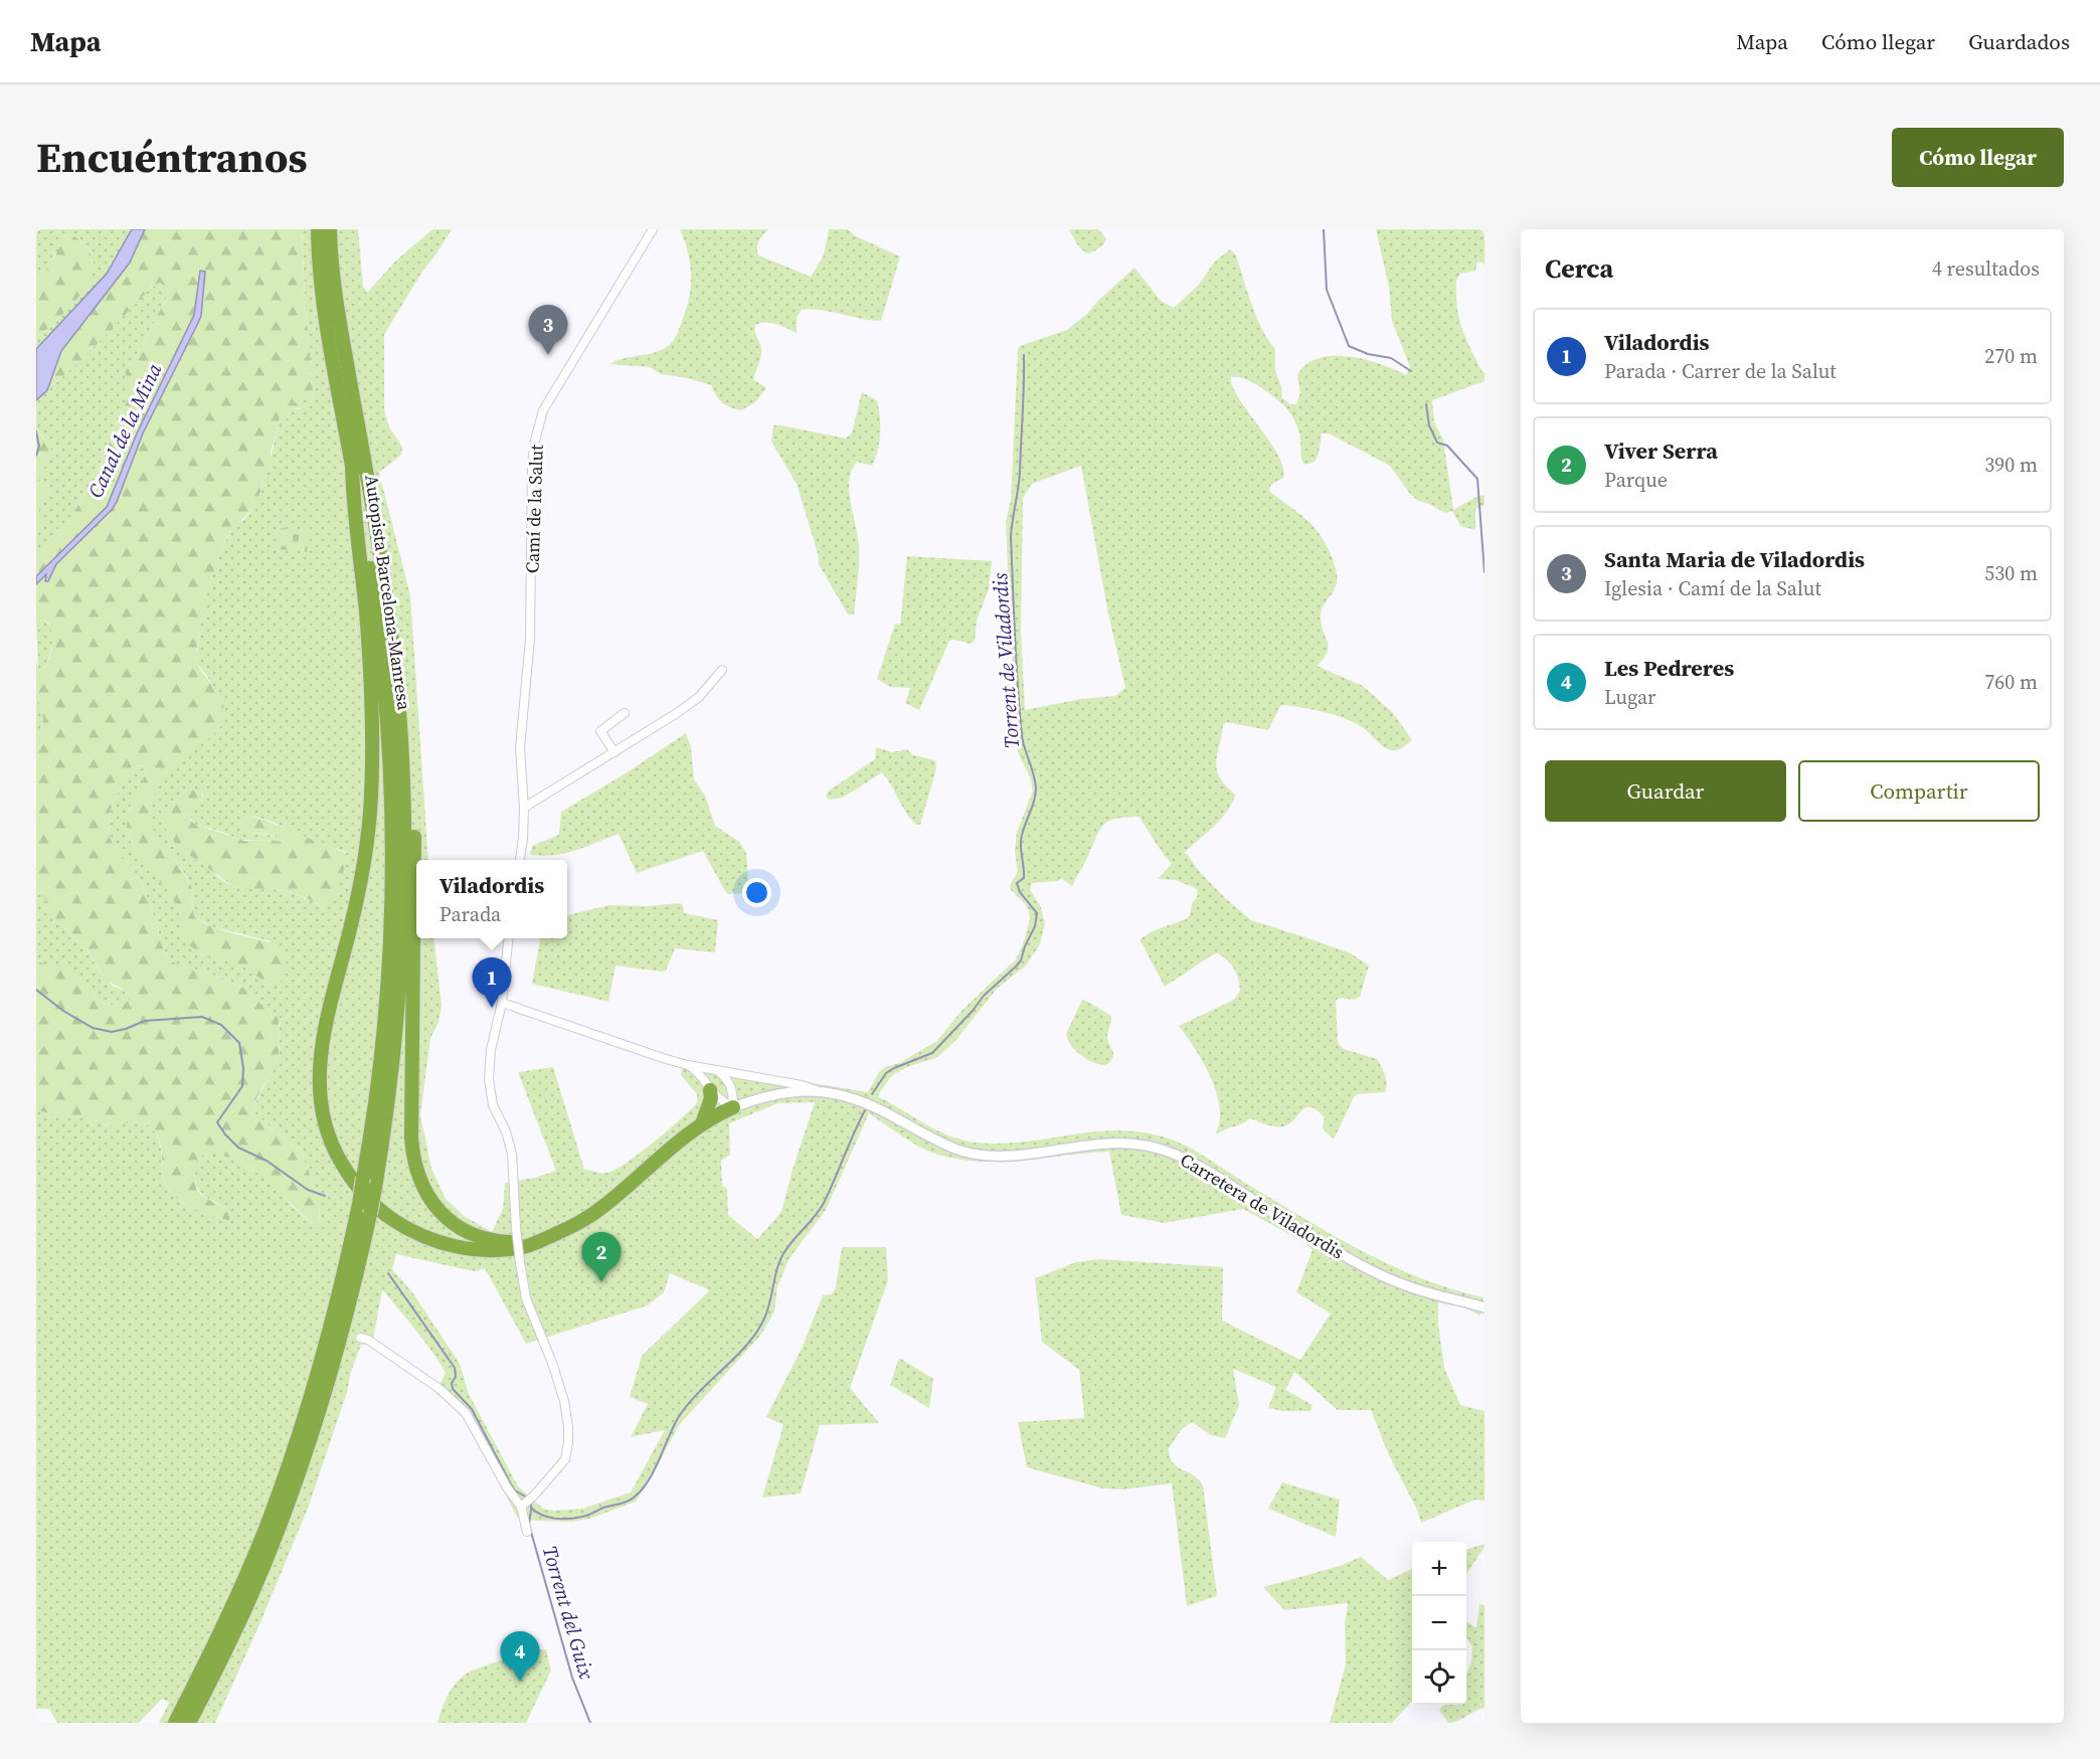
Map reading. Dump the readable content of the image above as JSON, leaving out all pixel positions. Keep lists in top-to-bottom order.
{
  "streets": {
    "highway": ["Autopista Barcelona-Manresa"],
    "street": ["Camí de la Salut", "Carretera de Viladordis"]
  },
  "water": ["Canal de la Mina", "Torrent de Viladordis", "Torrent del Guix"],
  "page": {
    "header": "Mapa",
    "nav": ["Mapa", "Cómo llegar", "Guardados"],
    "title": "Encuéntranos",
    "buttons": [
      "Cómo llegar",
      ["Guardar", "Compartir"]
    ],
    "heading": ["Cerca", "4 resultados"],
    "pins": [
      "3",
      "1",
      "2",
      "4"
    ],
    "list": [
      {
        "mark": "1",
        "name": "Viladordis",
        "note": "Parada · Carrer de la Salut",
        "value": "270 m"
      },
      {
        "mark": "2",
        "name": "Viver Serra",
        "note": "Parque",
        "value": "390 m"
      },
      {
        "mark": "3",
        "name": "Santa Maria de Viladordis",
        "note": "Iglesia · Camí de la Salut",
        "value": "530 m"
      },
      {
        "mark": "4",
        "name": "Les Pedreres",
        "note": "Lugar",
        "value": "760 m"
      }
    ],
    "popup": ["Viladordis", "Parada"],
    "map_buttons": ["+", "−"]
  }
}
